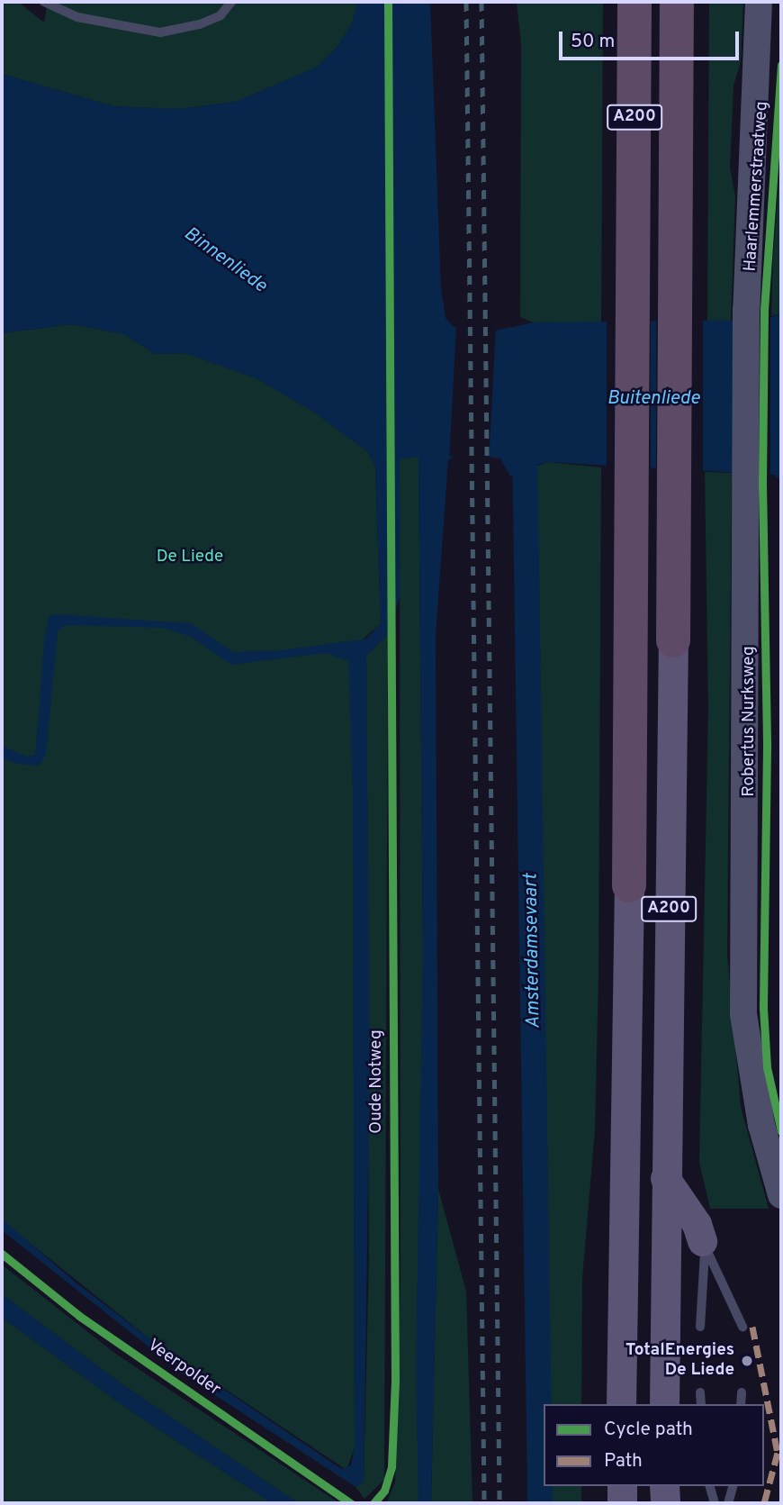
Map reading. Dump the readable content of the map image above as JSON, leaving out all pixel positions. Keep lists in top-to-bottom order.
{
  "streets": {
    "highway": ["A200"],
    "main road": ["Haarlemmerstraatweg", "Robertus Nurksweg"],
    "cycle path": ["Oude Notweg", "Veerpolder"]
  },
  "crossings": [
    ["Haarlemmerstraatweg", "Robertus Nurksweg"]
  ],
  "water": ["Binnenliede", "Buitenliede", "Amsterdamsevaart"],
  "parks": ["De Liede"],
  "places": ["TotalEnergies De Liede"],
  "legend": ["Cycle path", "Path"],
  "scale_bar": "50 m"
}
